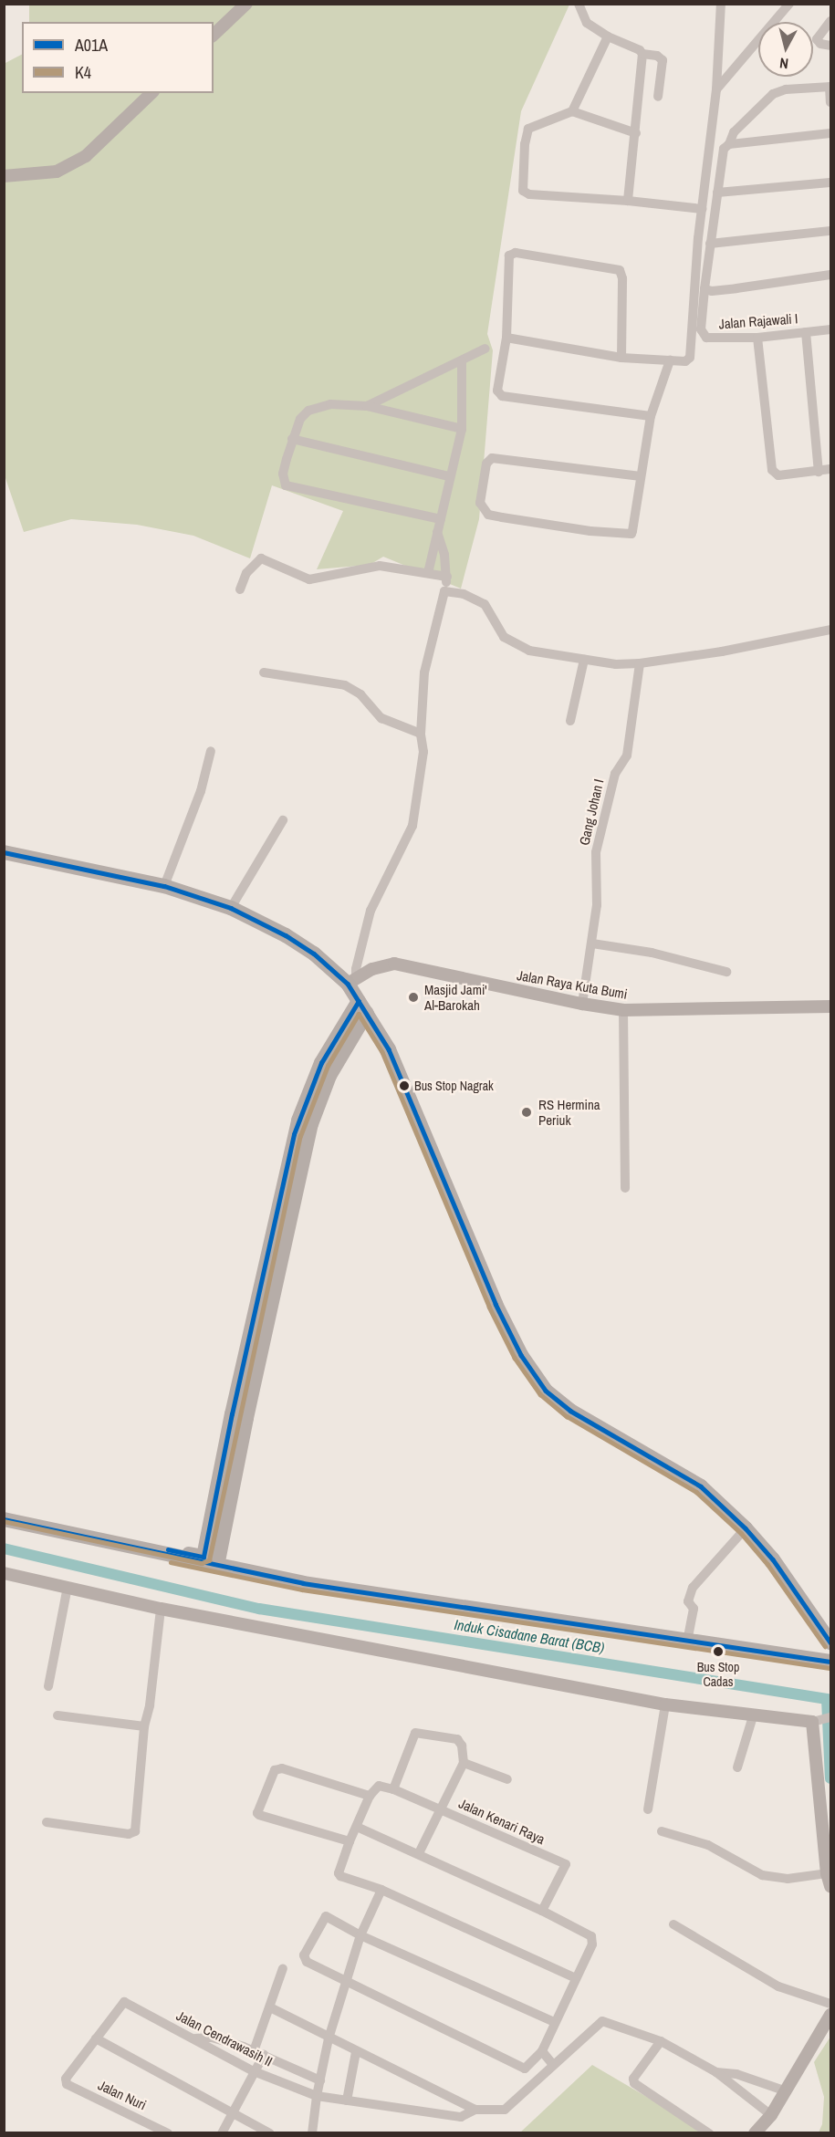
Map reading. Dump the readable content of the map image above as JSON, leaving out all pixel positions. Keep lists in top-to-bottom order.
{
  "streets": {
    "street": [
      "Jalan Rajawali I",
      "Gang Johan I",
      "Jalan Raya Kuta Bumi",
      "Jalan Kenari Raya",
      "Jalan Cendrawasih II",
      "Jalan Nuri"
    ]
  },
  "crossings": [
    ["Gang Johan I", "Jalan Raya Kuta Bumi"],
    ["Jalan Cendrawasih II", "Jalan Nuri"]
  ],
  "water": ["Induk Cisadane Barat (BCB)"],
  "places": [
    "Masjid Jami' Al-Barokah",
    "Bus Stop Nagrak",
    "RS Hermina Periuk",
    "Bus Stop Cadas"
  ],
  "lines": ["transit line A01A", "transit line K4"],
  "legend": ["A01A", "K4"],
  "north": "bottom"
}
